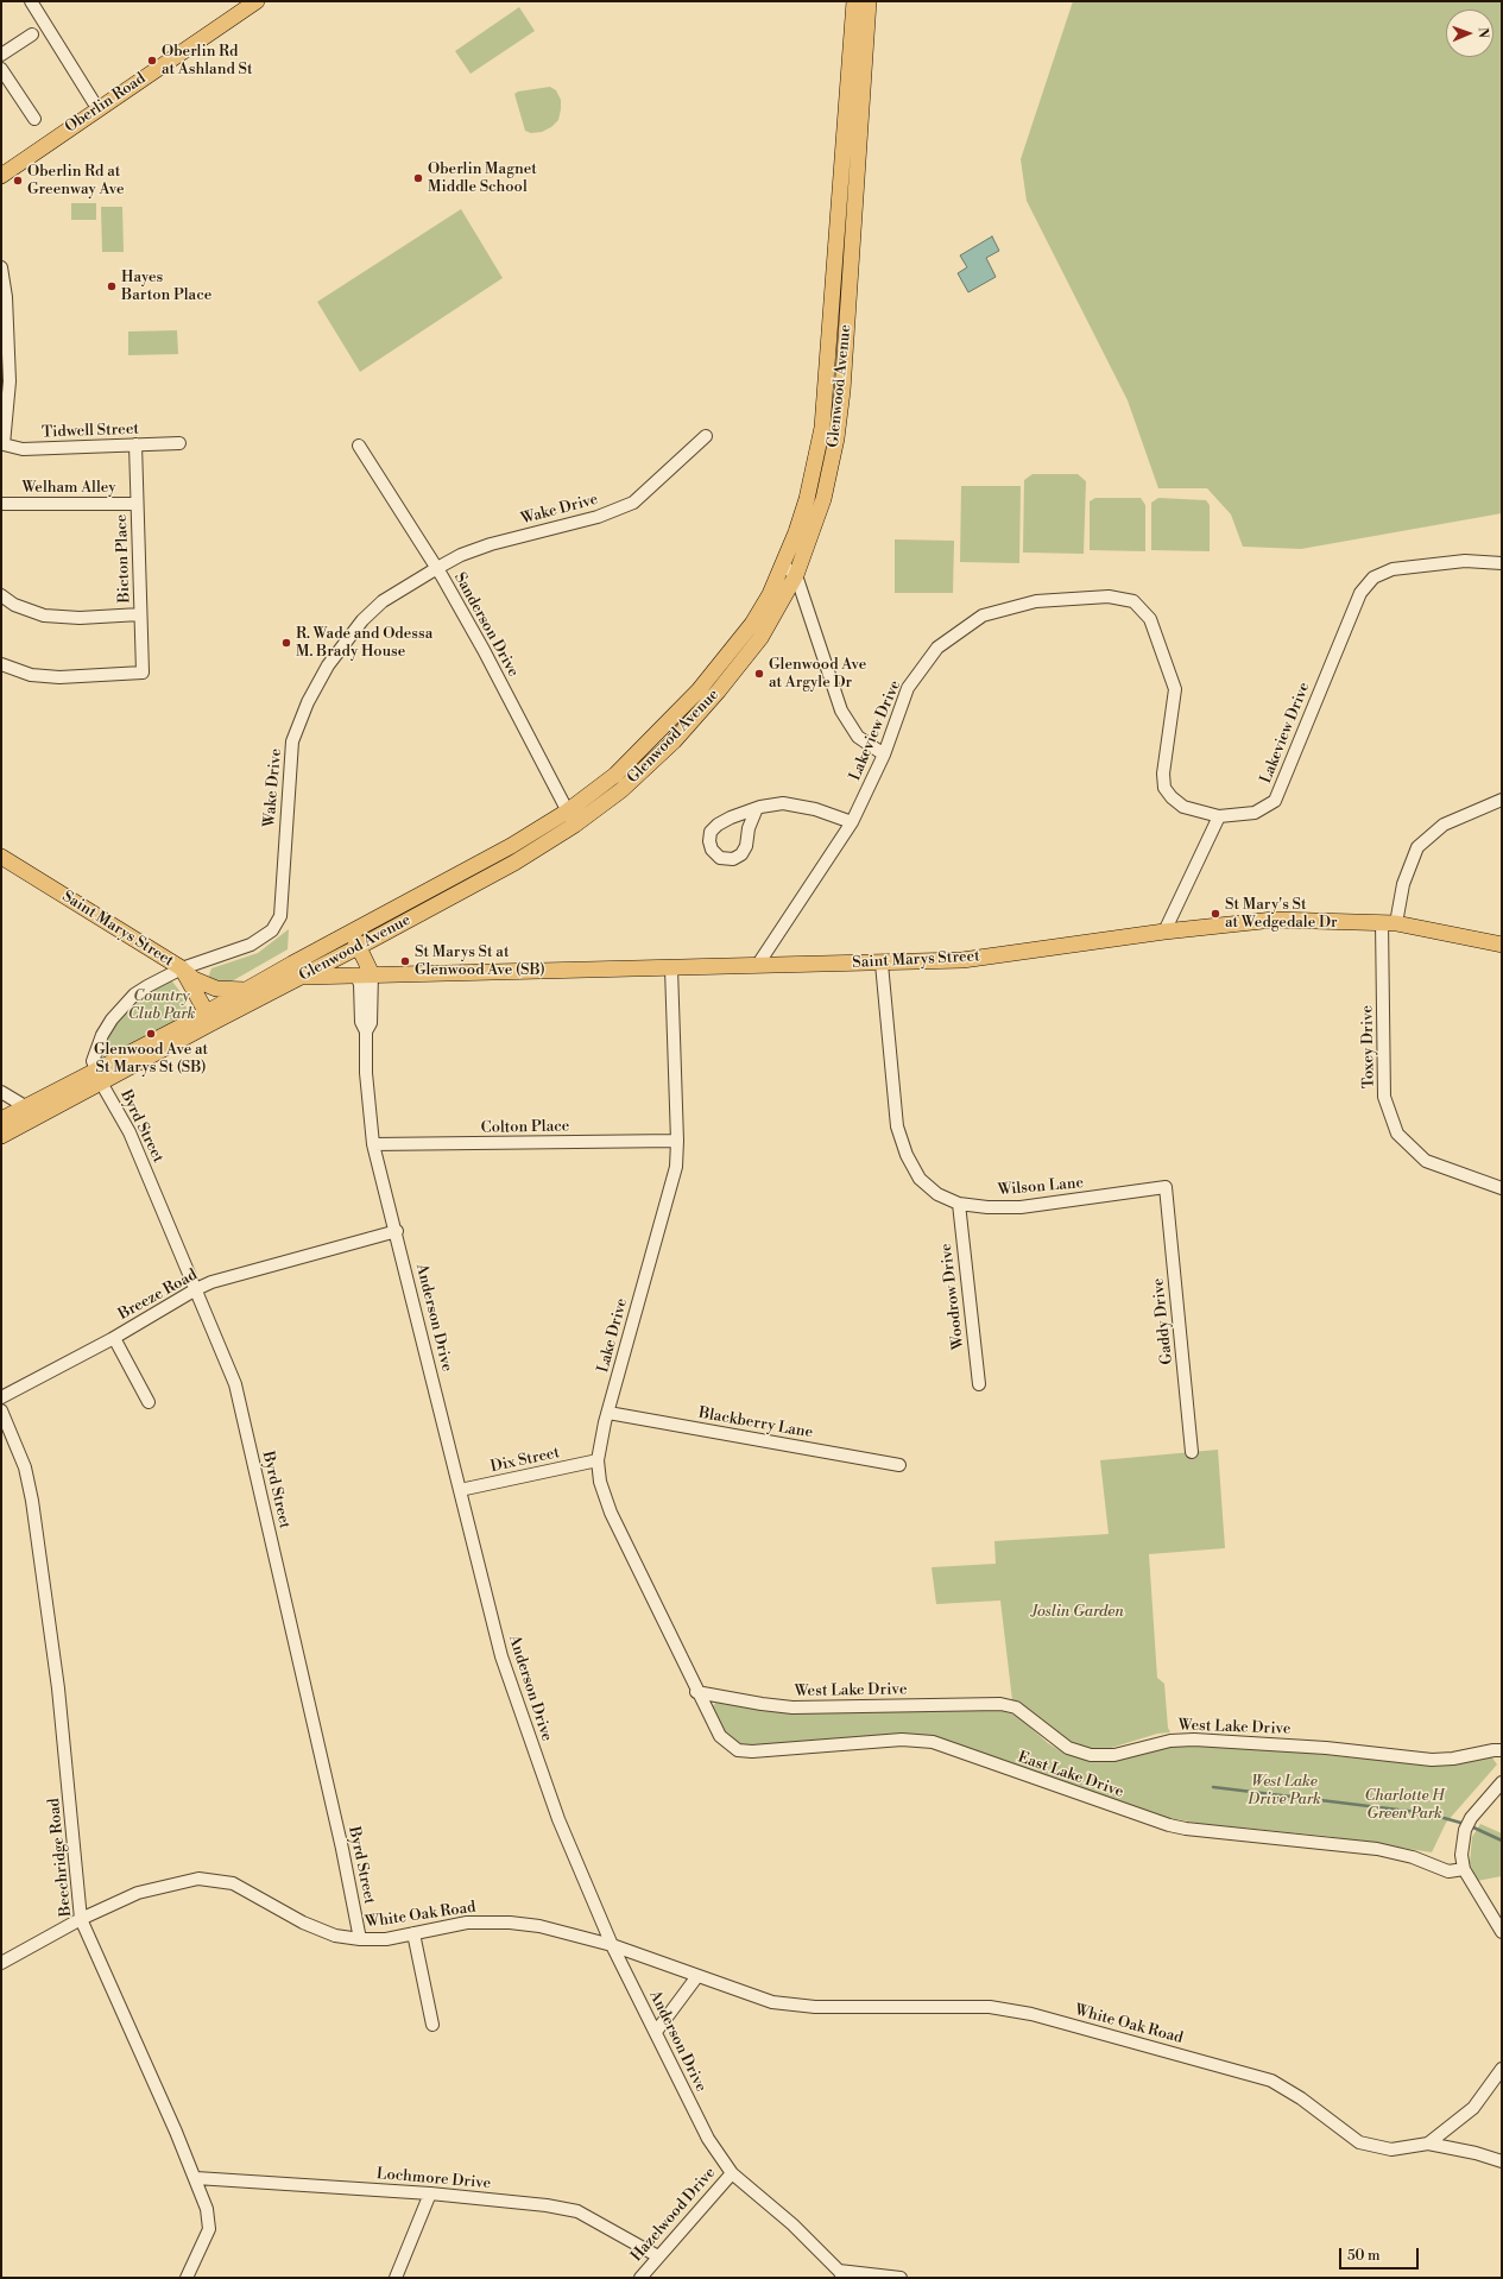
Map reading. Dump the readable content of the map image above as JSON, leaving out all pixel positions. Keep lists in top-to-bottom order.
{
  "streets": {
    "main road": ["Oberlin Road", "Glenwood Avenue", "Saint Marys Street"],
    "street": [
      "Tidwell Street",
      "Welham Alley",
      "Wake Drive",
      "Bicton Place",
      "Sanderson Drive",
      "Lakeview Drive",
      "Toxey Drive",
      "Byrd Street",
      "Colton Place",
      "Wilson Lane",
      "Breeze Road",
      "Woodrow Drive",
      "Anderson Drive",
      "Gaddy Drive",
      "Lake Drive",
      "Blackberry Lane",
      "Dix Street",
      "West Lake Drive",
      "East Lake Drive",
      "Beechridge Road",
      "White Oak Road",
      "Lochmore Drive",
      "Hazelwood Drive"
    ]
  },
  "crossings": [
    ["Glenwood Avenue", "Wake Drive"],
    ["Glenwood Avenue", "Sanderson Drive"],
    ["Glenwood Avenue", "Saint Marys Street"],
    ["Glenwood Avenue", "Byrd Street"],
    ["Tidwell Street", "Bicton Place"],
    ["Welham Alley", "Bicton Place"],
    ["Wake Drive", "Sanderson Drive"],
    ["Wake Drive", "Saint Marys Street"],
    ["Wake Drive", "Byrd Street"],
    ["Lakeview Drive", "Saint Marys Street"],
    ["Saint Marys Street", "Toxey Drive"],
    ["Saint Marys Street", "Wilson Lane"],
    ["Saint Marys Street", "Anderson Drive"],
    ["Saint Marys Street", "Lake Drive"],
    ["Byrd Street", "Breeze Road"],
    ["Byrd Street", "White Oak Road"],
    ["Colton Place", "Anderson Drive"],
    ["Colton Place", "Lake Drive"],
    ["Wilson Lane", "Woodrow Drive"],
    ["Wilson Lane", "Gaddy Drive"],
    ["Breeze Road", "Anderson Drive"],
    ["Anderson Drive", "Dix Street"],
    ["Anderson Drive", "White Oak Road"],
    ["Anderson Drive", "Hazelwood Drive"],
    ["Lake Drive", "Blackberry Lane"],
    ["Lake Drive", "Dix Street"],
    ["Lake Drive", "West Lake Drive"],
    ["Lake Drive", "East Lake Drive"],
    ["West Lake Drive", "East Lake Drive"],
    ["Beechridge Road", "White Oak Road"],
    ["Beechridge Road", "Lochmore Drive"],
    ["Lochmore Drive", "Hazelwood Drive"]
  ],
  "parks": [
    "Country Club Park",
    "Joslin Garden",
    "West Lake Drive Park",
    "Charlotte H Green Park"
  ],
  "places": [
    "Oberlin Rd at Ashland St",
    "Oberlin Magnet Middle School",
    "Oberlin Rd at Greenway Ave",
    "Hayes Barton Place",
    "R. Wade and Odessa M. Brady House",
    "Glenwood Ave at Argyle Dr",
    "St Mary's St at Wedgedale Dr",
    "St Marys St at Glenwood Ave (SB)",
    "Glenwood Ave at St Marys St (SB)"
  ],
  "scale_bar": "50 m",
  "north": "right"
}
